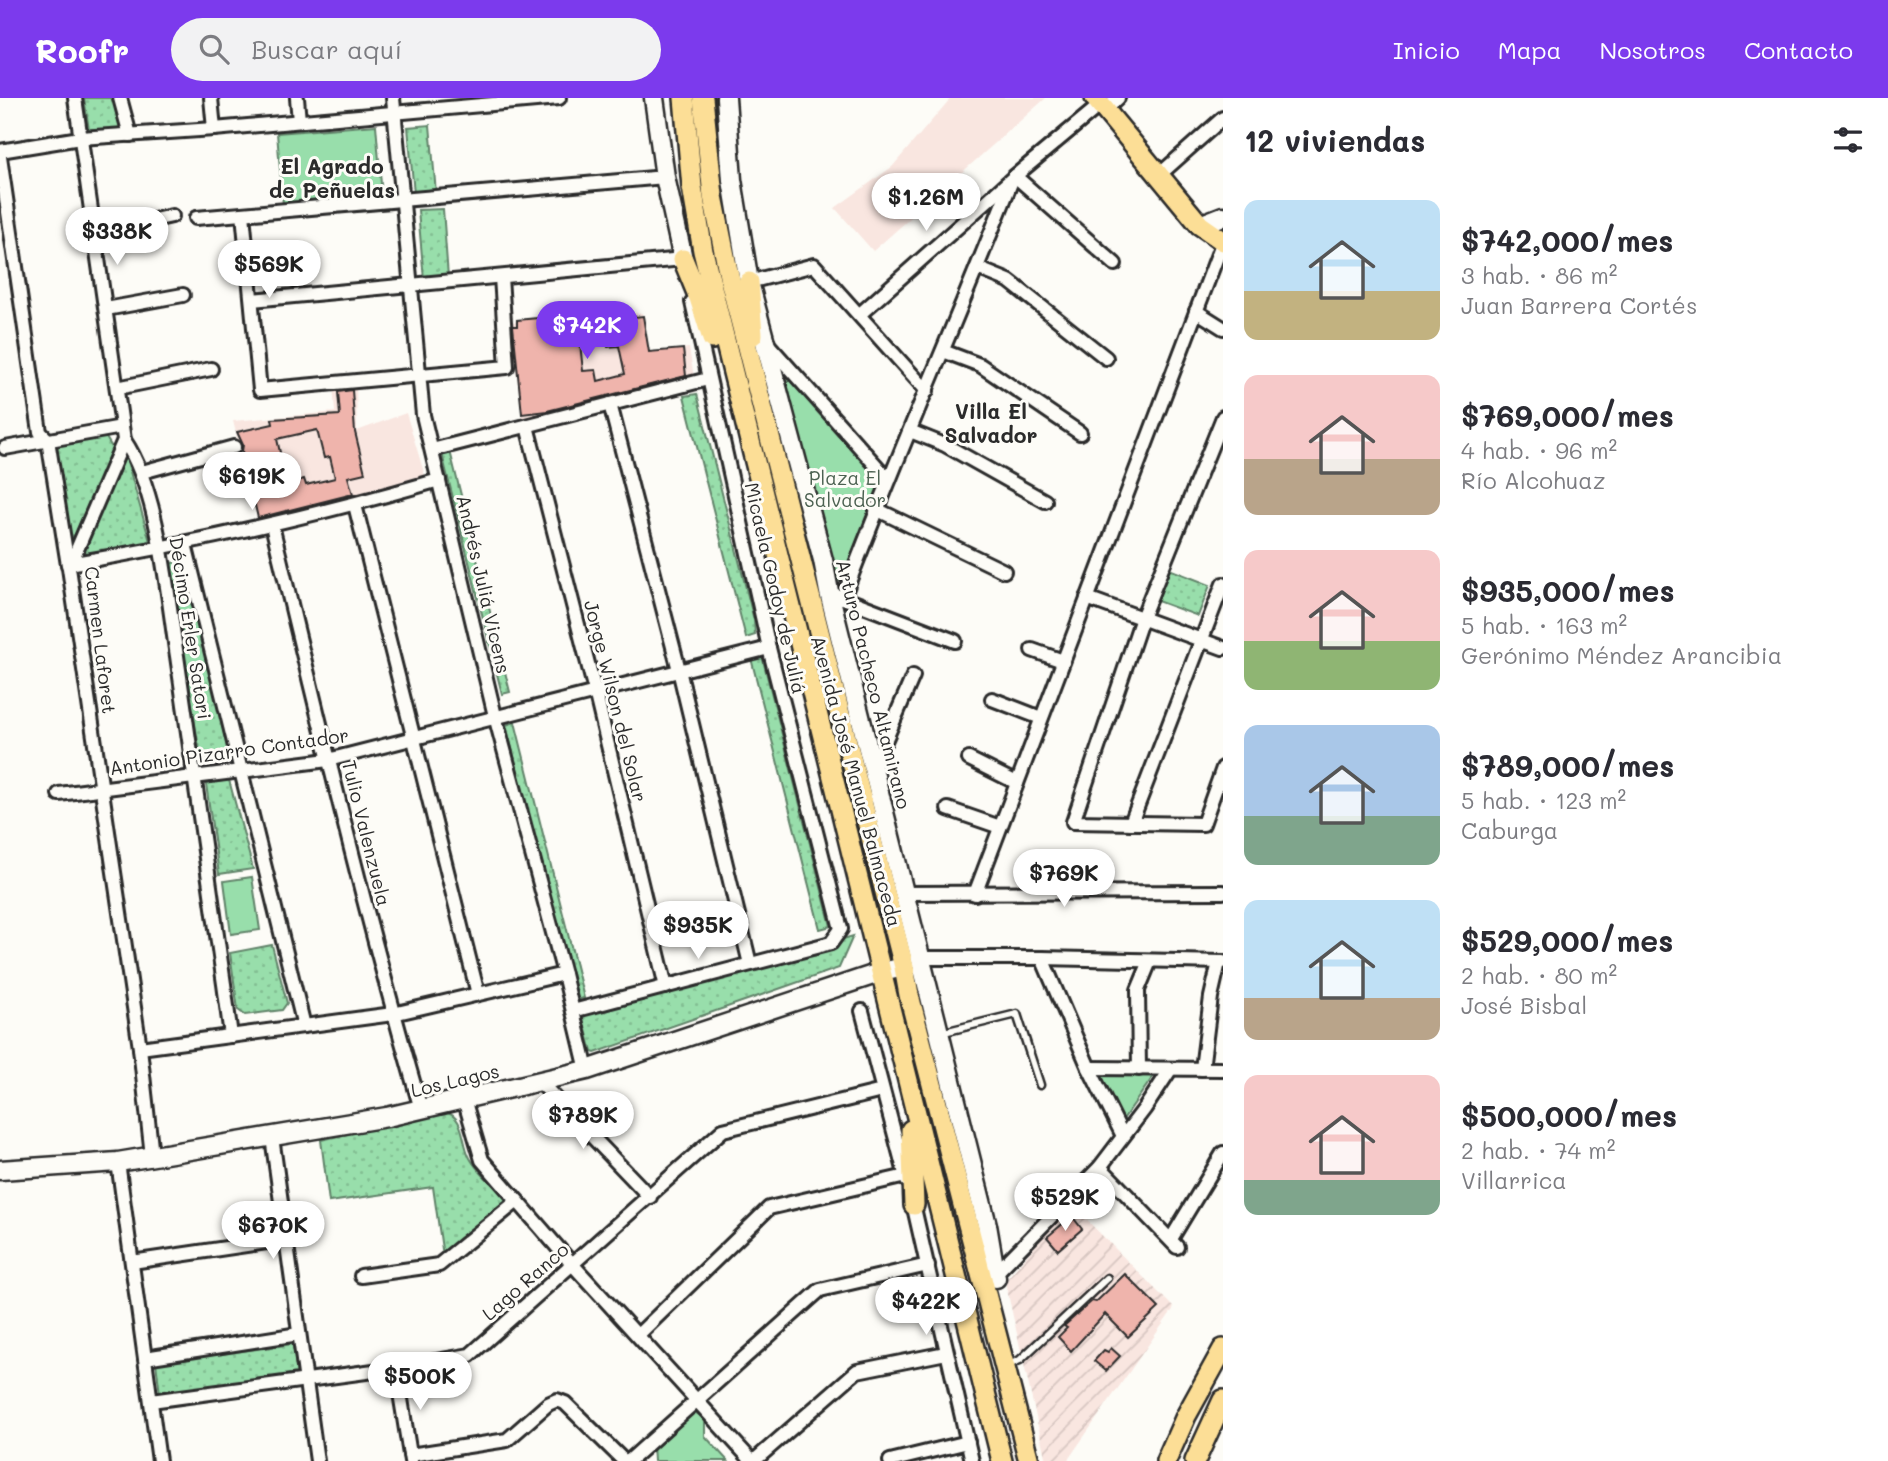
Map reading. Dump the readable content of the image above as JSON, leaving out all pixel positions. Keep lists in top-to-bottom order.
{
  "streets": {
    "main road": ["Avenida José Manuel Balmaceda"],
    "street": [
      "Andrés Juliá Vicens",
      "Micaela Godoy de Juliá",
      "Décimo Erler Satori",
      "Carmen Laforet",
      "Arturo Pacheco Altamirano",
      "Jorge Wilson del Solar",
      "Antonio Pizarro Contador",
      "Tulio Valenzuela",
      "Los Lagos",
      "Lago Ranco"
    ]
  },
  "crossings": [
    ["Andrés Juliá Vicens", "Antonio Pizarro Contador"],
    ["Andrés Juliá Vicens", "Los Lagos"],
    ["Micaela Godoy de Juliá", "Antonio Pizarro Contador"],
    ["Décimo Erler Satori", "Carmen Laforet"],
    ["Décimo Erler Satori", "Antonio Pizarro Contador"],
    ["Carmen Laforet", "Antonio Pizarro Contador"],
    ["Carmen Laforet", "Los Lagos"],
    ["Arturo Pacheco Altamirano", "Avenida José Manuel Balmaceda"],
    ["Arturo Pacheco Altamirano", "Los Lagos"],
    ["Jorge Wilson del Solar", "Antonio Pizarro Contador"],
    ["Antonio Pizarro Contador", "Tulio Valenzuela"],
    ["Avenida José Manuel Balmaceda", "Los Lagos"],
    ["Tulio Valenzuela", "Los Lagos"]
  ],
  "districts": ["El Agrado de Peñuelas", "Villa El Salvador"],
  "parks": ["Plaza El Salvador"],
  "page": {
    "header": "Roofr",
    "search": "Buscar aquí",
    "nav": [
      "Inicio",
      "Mapa",
      "Nosotros",
      "Contacto"
    ],
    "heading": "12 viviendas",
    "price": [
      "$1.26M",
      "$338K",
      "$569K",
      "$742K",
      "$619K",
      "$769K",
      "$935K",
      "$789K",
      "$529K",
      "$670K",
      "$422K",
      "$500K"
    ],
    "list": [
      {
        "name": "$742,000/mes",
        "note": "3 hab. · 86 m² · Juan Barrera Cortés"
      },
      {
        "name": "$769,000/mes",
        "note": "4 hab. · 96 m² · Río Alcohuaz"
      },
      {
        "name": "$935,000/mes",
        "note": "5 hab. · 163 m² · Gerónimo Méndez Arancibia"
      },
      {
        "name": "$789,000/mes",
        "note": "5 hab. · 123 m² · Caburga"
      },
      {
        "name": "$529,000/mes",
        "note": "2 hab. · 80 m² · José Bisbal"
      },
      {
        "name": "$500,000/mes",
        "note": "2 hab. · 74 m² · Villarrica"
      }
    ]
  }
}
